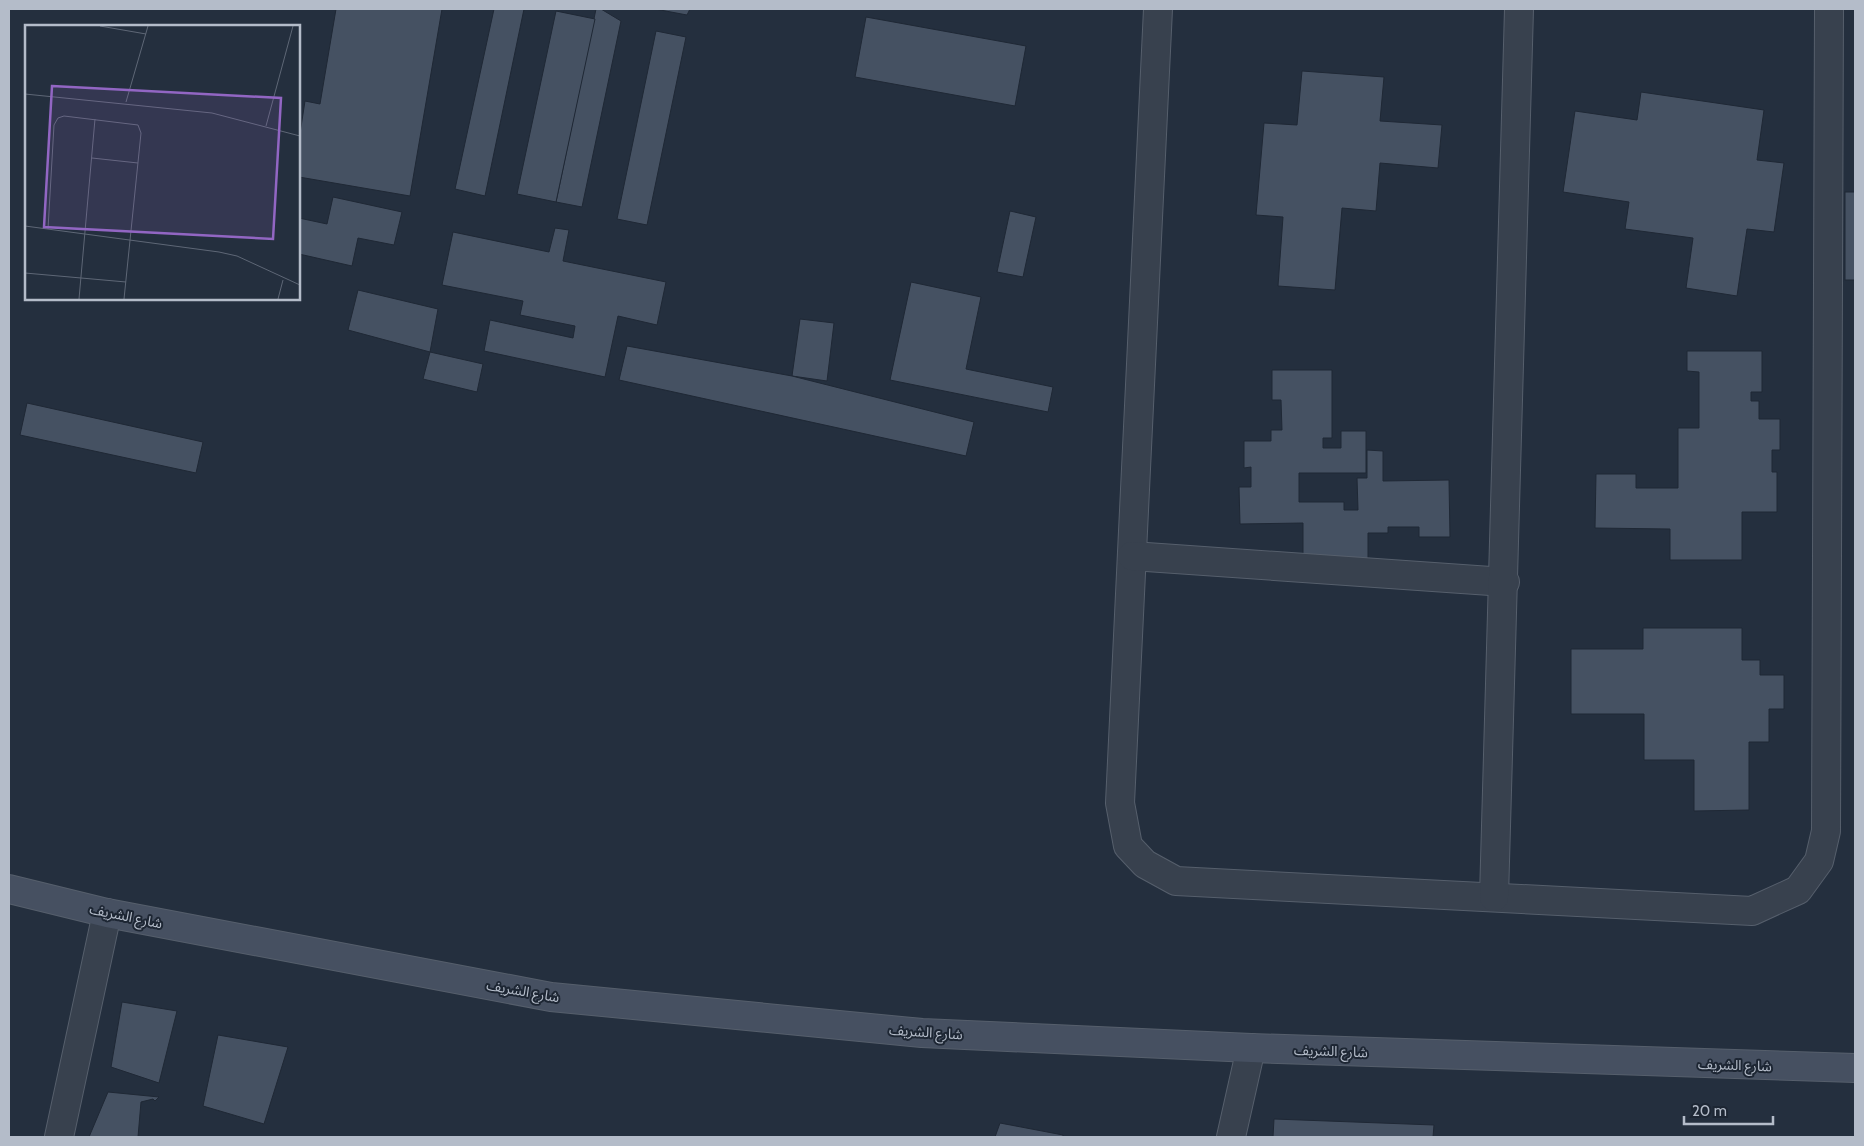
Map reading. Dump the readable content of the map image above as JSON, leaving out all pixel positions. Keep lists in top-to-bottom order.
{
  "streets": {
    "main road": ["شارع الشريف"]
  },
  "scale_bar": "20 m"
}
